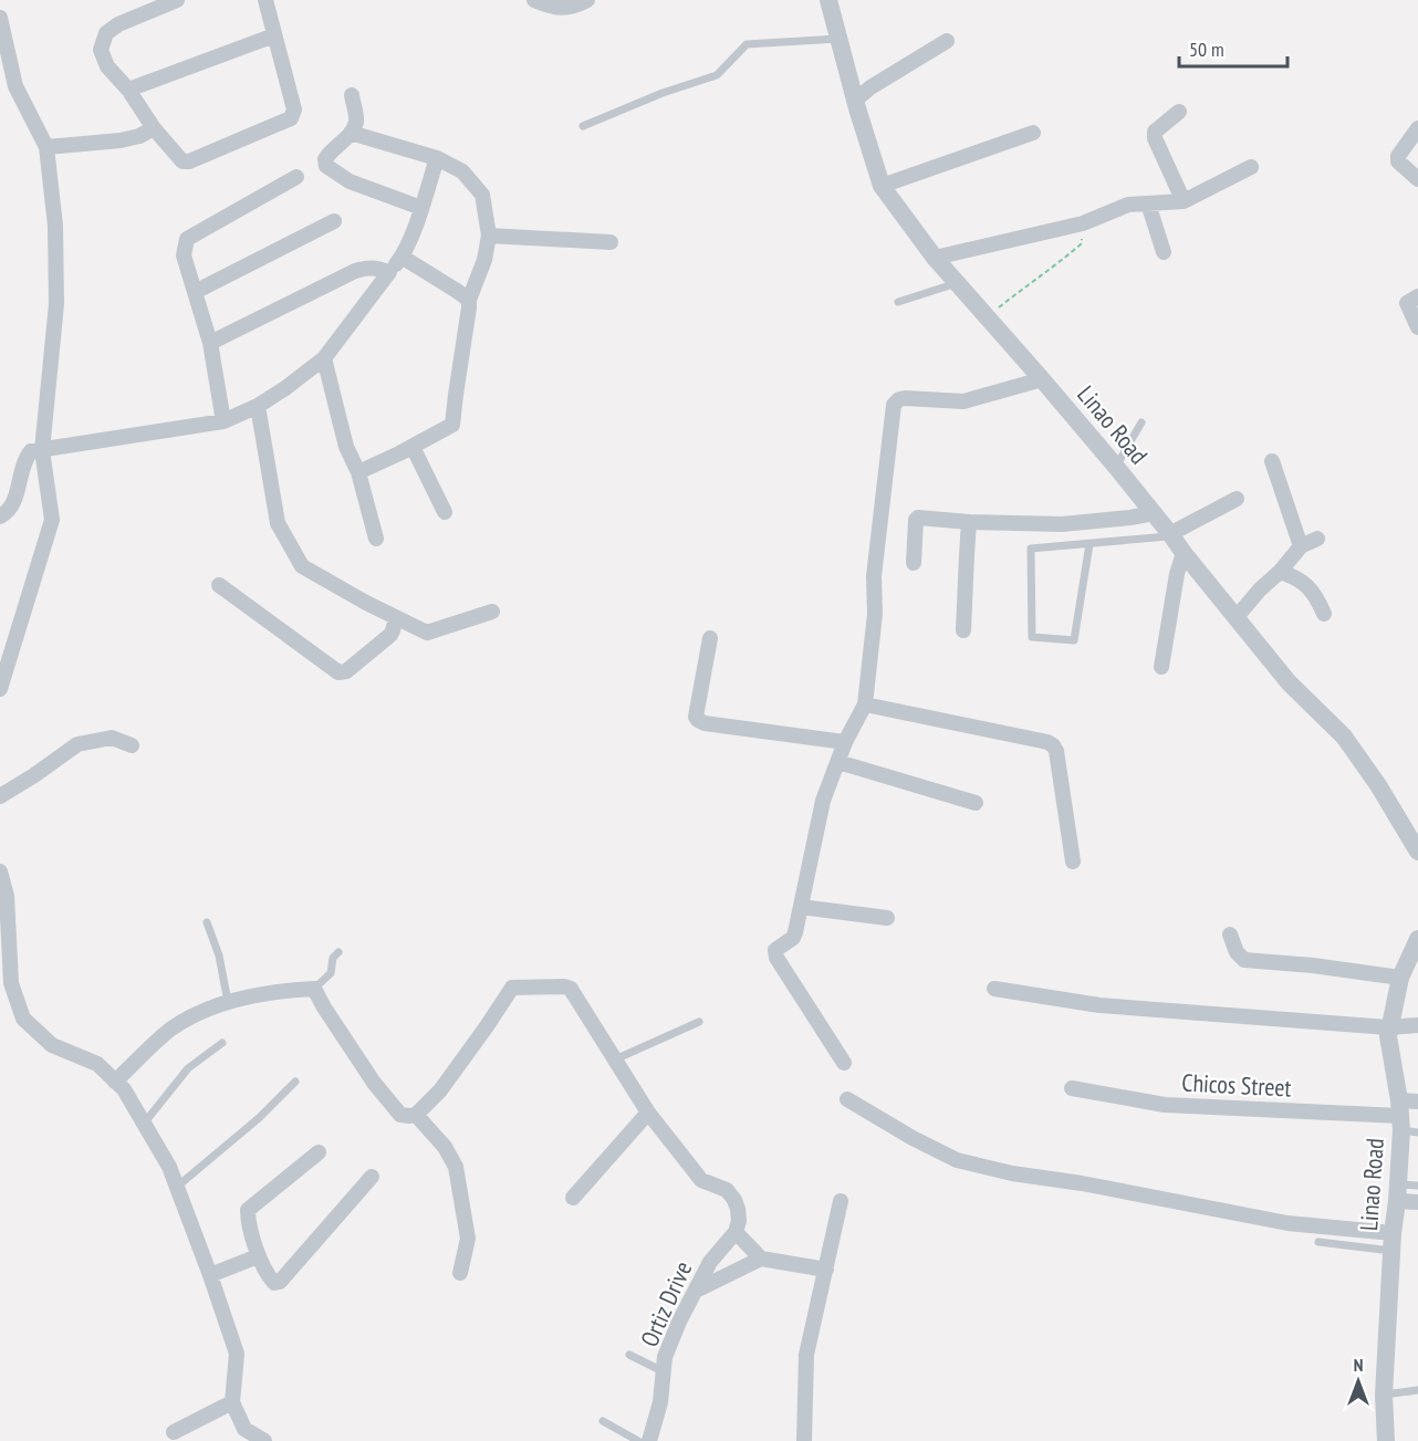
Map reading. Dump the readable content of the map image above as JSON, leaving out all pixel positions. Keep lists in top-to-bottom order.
{
  "streets": {
    "street": ["Linao Road", "Chicos Street", "Ortiz Drive"]
  },
  "crossings": [
    ["Linao Road", "Chicos Street"]
  ],
  "scale_bar": "50 m",
  "north": "top"
}
